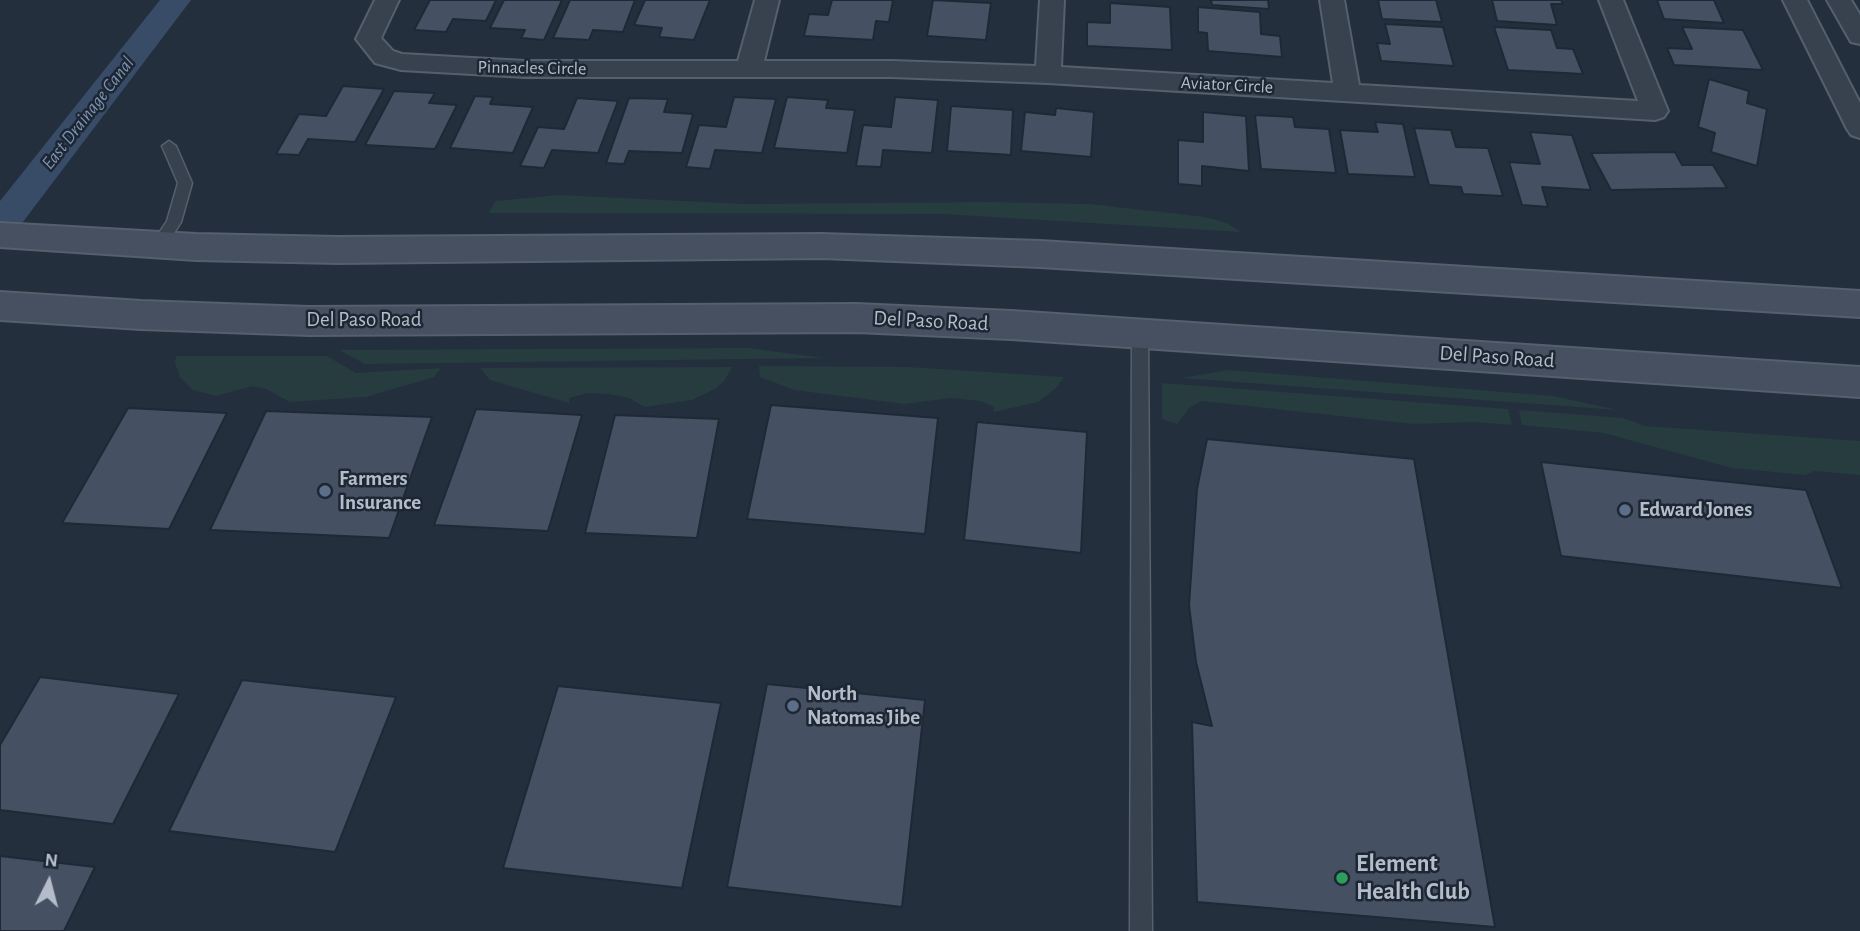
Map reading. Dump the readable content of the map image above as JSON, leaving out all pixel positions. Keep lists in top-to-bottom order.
{
  "streets": {
    "main road": ["Del Paso Road"],
    "street": ["Pinnacles Circle", "Aviator Circle"]
  },
  "crossings": [
    ["Pinnacles Circle", "Aviator Circle"]
  ],
  "water": ["East Drainage Canal"],
  "places": [
    "Farmers Insurance",
    "Edward Jones",
    "North Natomas Jibe",
    "Element Health Club"
  ],
  "north": "top"
}
